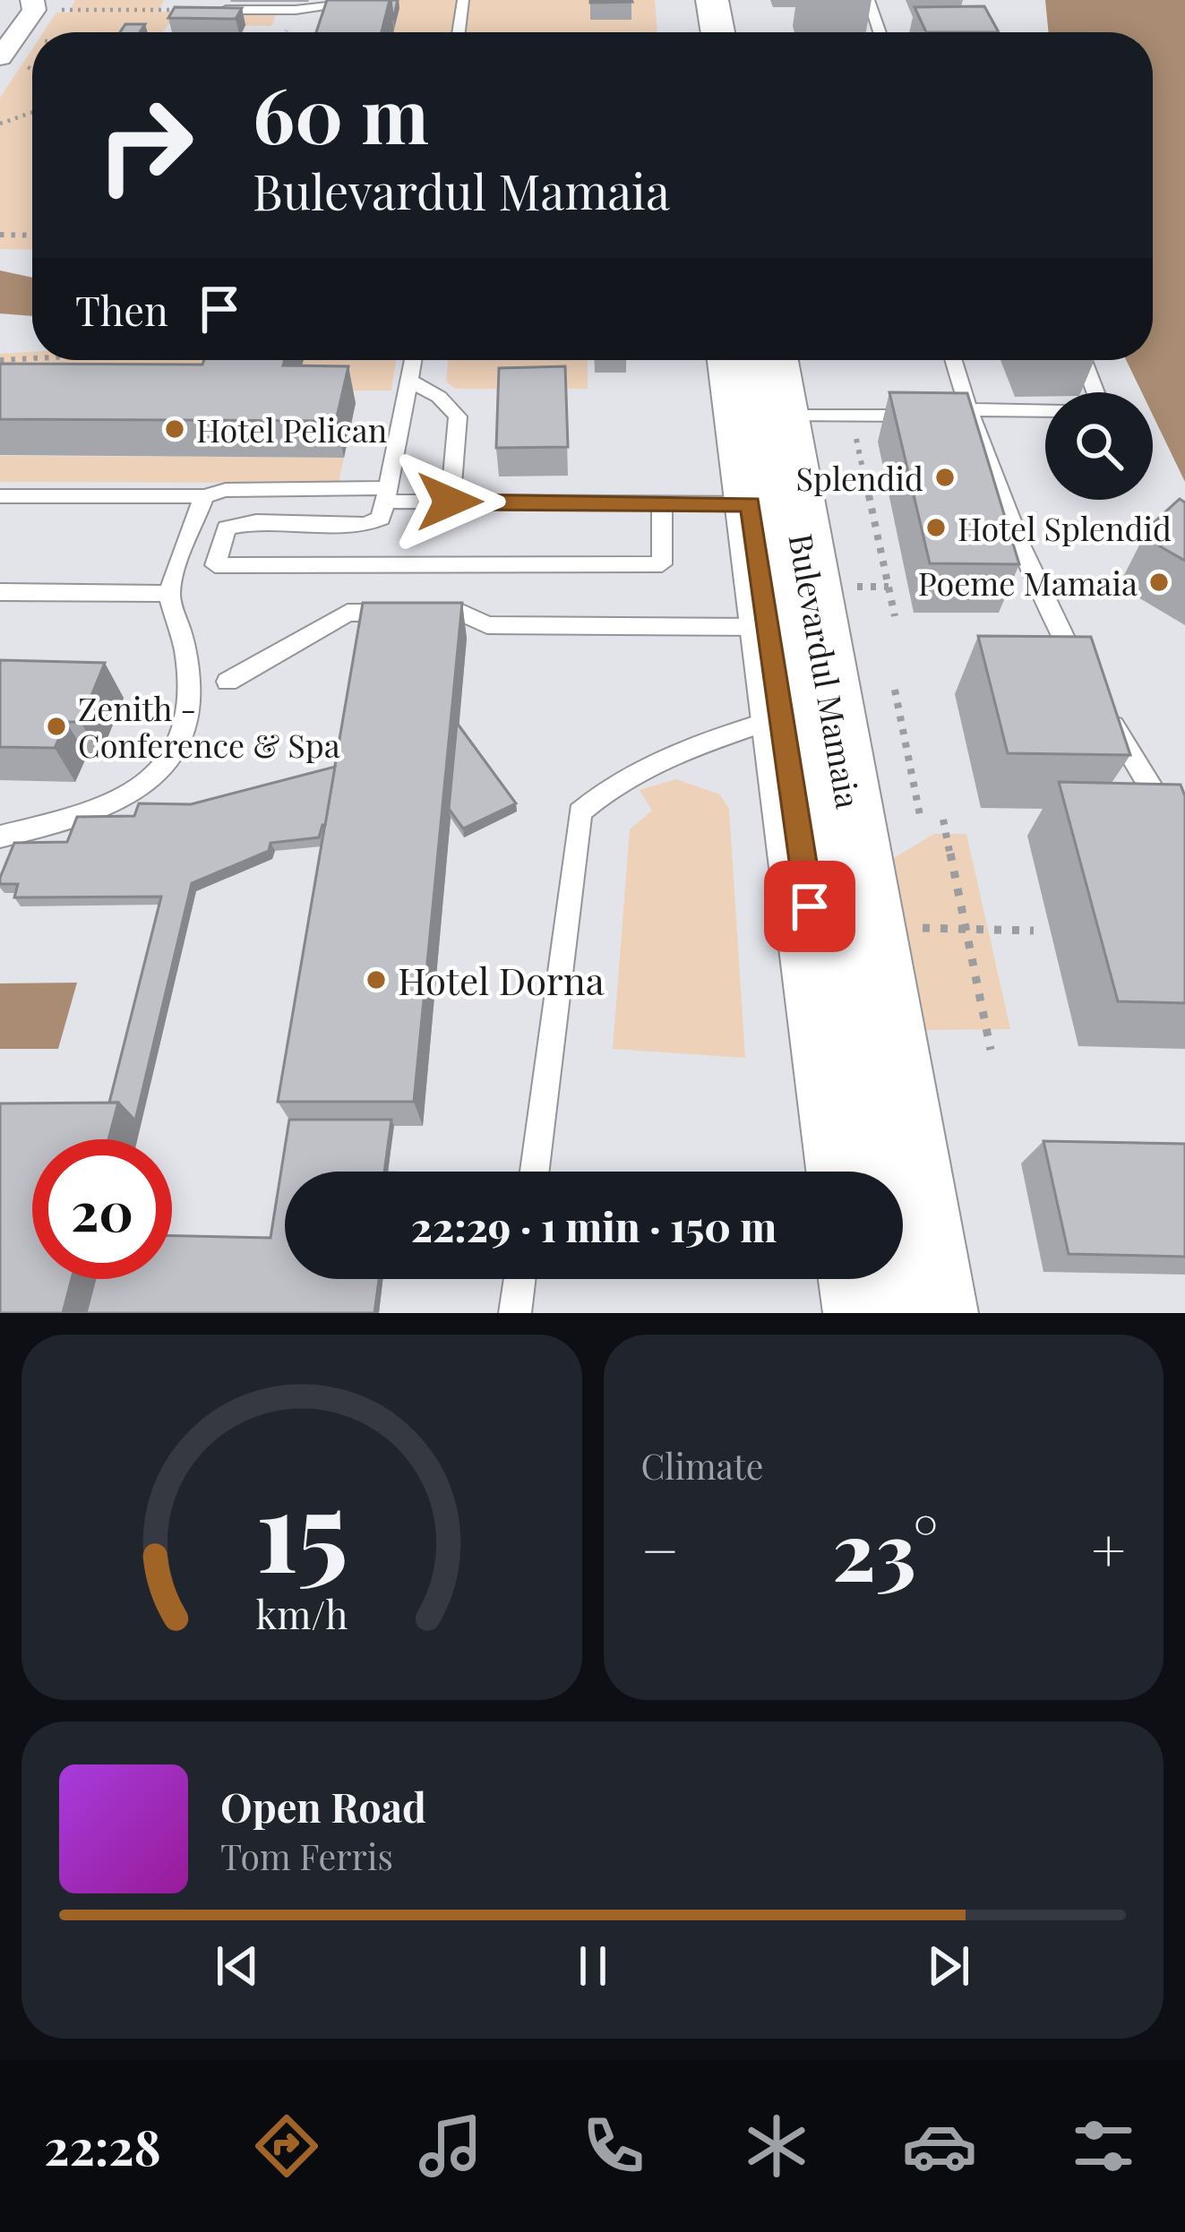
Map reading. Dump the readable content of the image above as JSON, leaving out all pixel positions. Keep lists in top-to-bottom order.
{
  "streets": {
    "main road": ["Bulevardul Mamaia"]
  },
  "places": [
    "Hotel Pelican",
    "Splendid",
    "Hotel Splendid",
    "Poeme Mamaia",
    "Zenith - Conference & Spa",
    "Hotel Dorna"
  ],
  "page": {
    "turn": ["60 m", "Bulevardul Mamaia"],
    "then": "Then",
    "limit": "20",
    "trip": "22:29 · 1 min · 150 m",
    "tile": "Climate",
    "heat": ["−", "23°", "+"],
    "song": ["Open Road", "Tom Ferris"],
    "tabs": "22:28",
    "gauge": ["15", "km/h"]
  }
}
